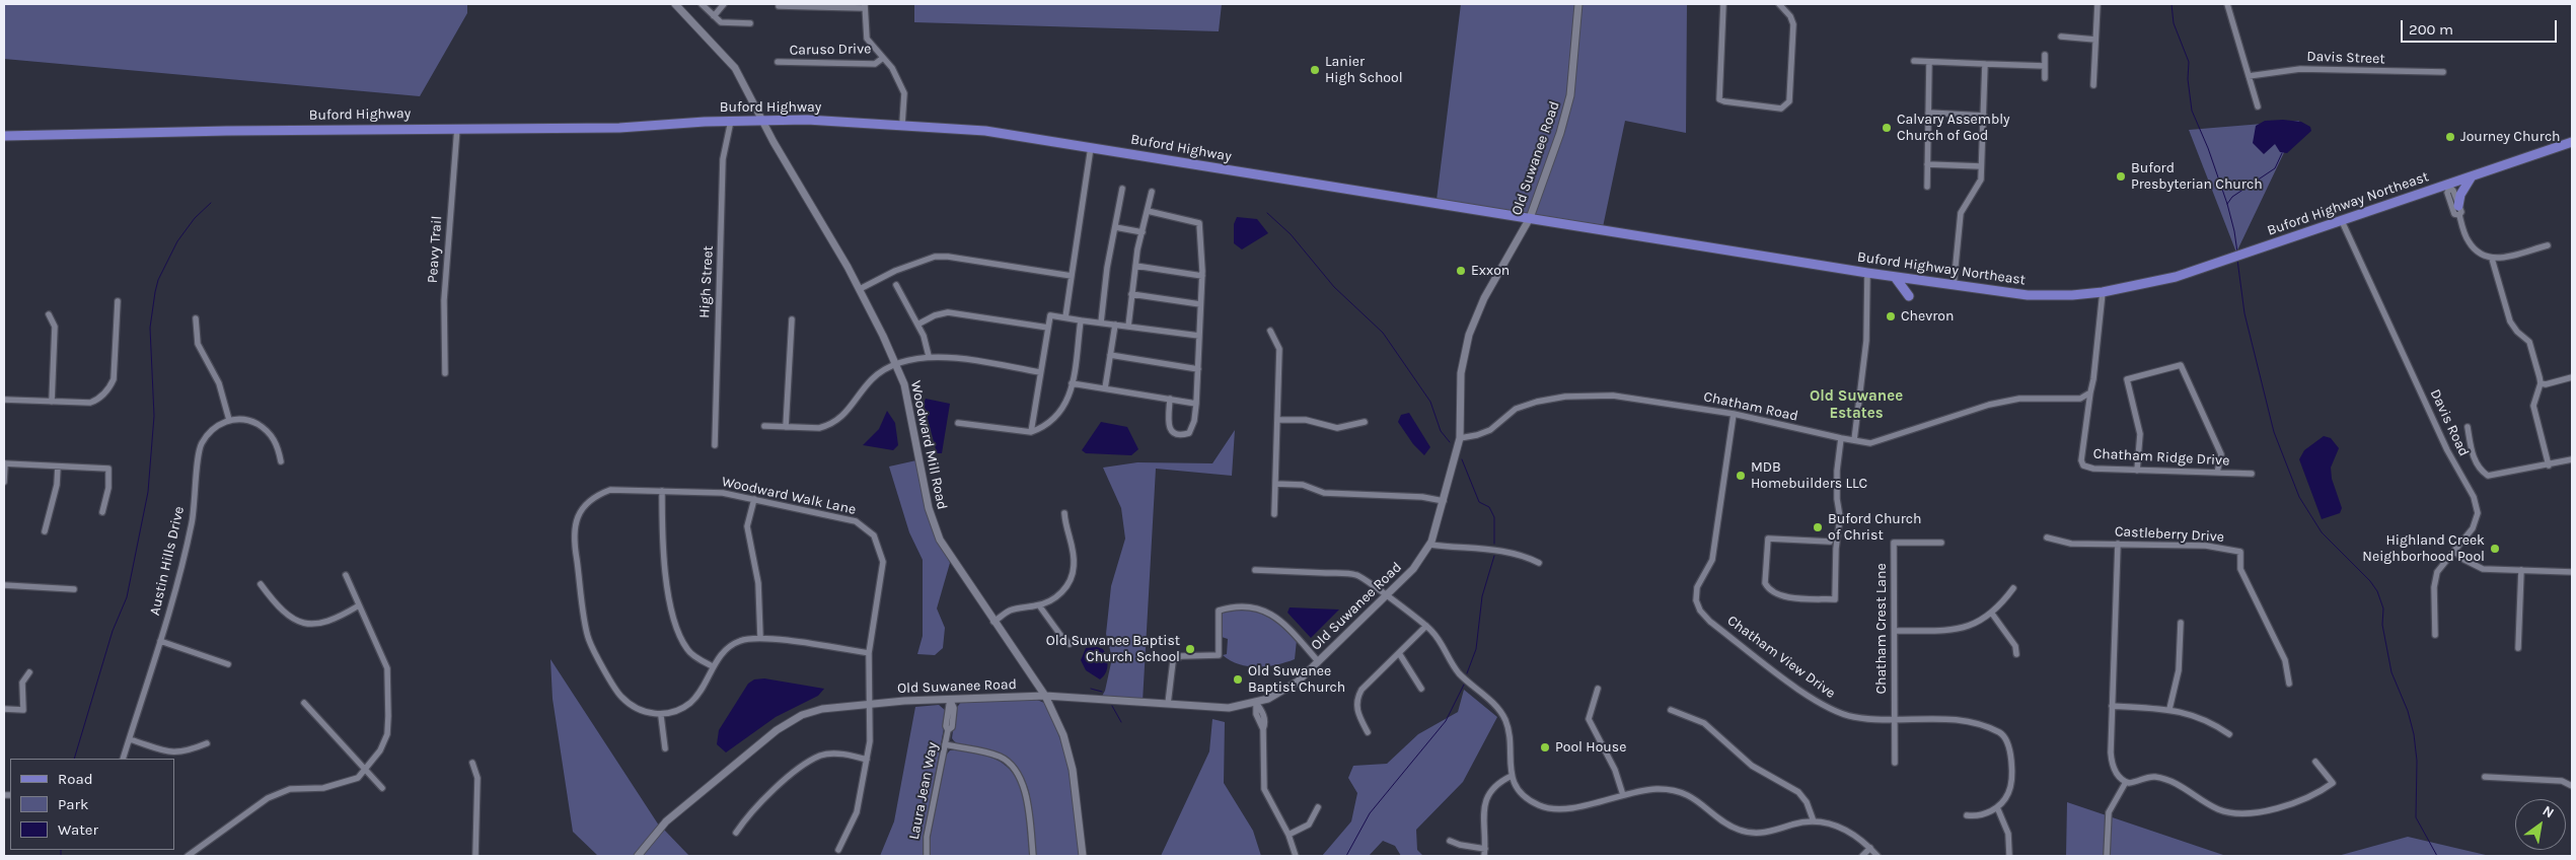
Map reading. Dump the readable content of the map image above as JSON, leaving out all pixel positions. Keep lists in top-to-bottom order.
{
  "streets": {
    "main road": ["Buford Highway", "Buford Highway Northeast"],
    "street": [
      "Caruso Drive",
      "Davis Street",
      "Old Suwanee Road",
      "Peavy Trail",
      "High Street",
      "Chatham Road",
      "Davis Road",
      "Woodward Mill Road",
      "Chatham Ridge Drive",
      "Woodward Walk Lane",
      "Castleberry Drive",
      "Austin Hills Drive",
      "Chatham Crest Lane",
      "Chatham View Drive",
      "Laura Jean Way"
    ]
  },
  "crossings": [
    ["Buford Highway", "Old Suwanee Road"],
    ["Buford Highway", "Buford Highway Northeast"],
    ["Buford Highway", "Peavy Trail"],
    ["Buford Highway", "High Street"],
    ["Buford Highway", "Woodward Mill Road"],
    ["Old Suwanee Road", "Buford Highway Northeast"],
    ["Old Suwanee Road", "Chatham Road"],
    ["Old Suwanee Road", "Woodward Mill Road"],
    ["Old Suwanee Road", "Woodward Walk Lane"],
    ["Old Suwanee Road", "Laura Jean Way"],
    ["Buford Highway Northeast", "Davis Road"],
    ["Chatham Road", "Chatham Ridge Drive"],
    ["Chatham Road", "Chatham View Drive"],
    ["Chatham Crest Lane", "Chatham View Drive"]
  ],
  "districts": ["Old Suwanee Estates"],
  "places": [
    "Lanier High School",
    "Calvary Assembly Church of God",
    "Journey Church",
    "Buford Presbyterian Church",
    "Exxon",
    "Chevron",
    "MDB Homebuilders LLC",
    "Buford Church of Christ",
    "Highland Creek Neighborhood Pool",
    "Old Suwanee Baptist Church School",
    "Old Suwanee Baptist Church",
    "Pool House"
  ],
  "legend": ["Road", "Park", "Water"],
  "scale_bar": "200 m",
  "north": "top right"
}
